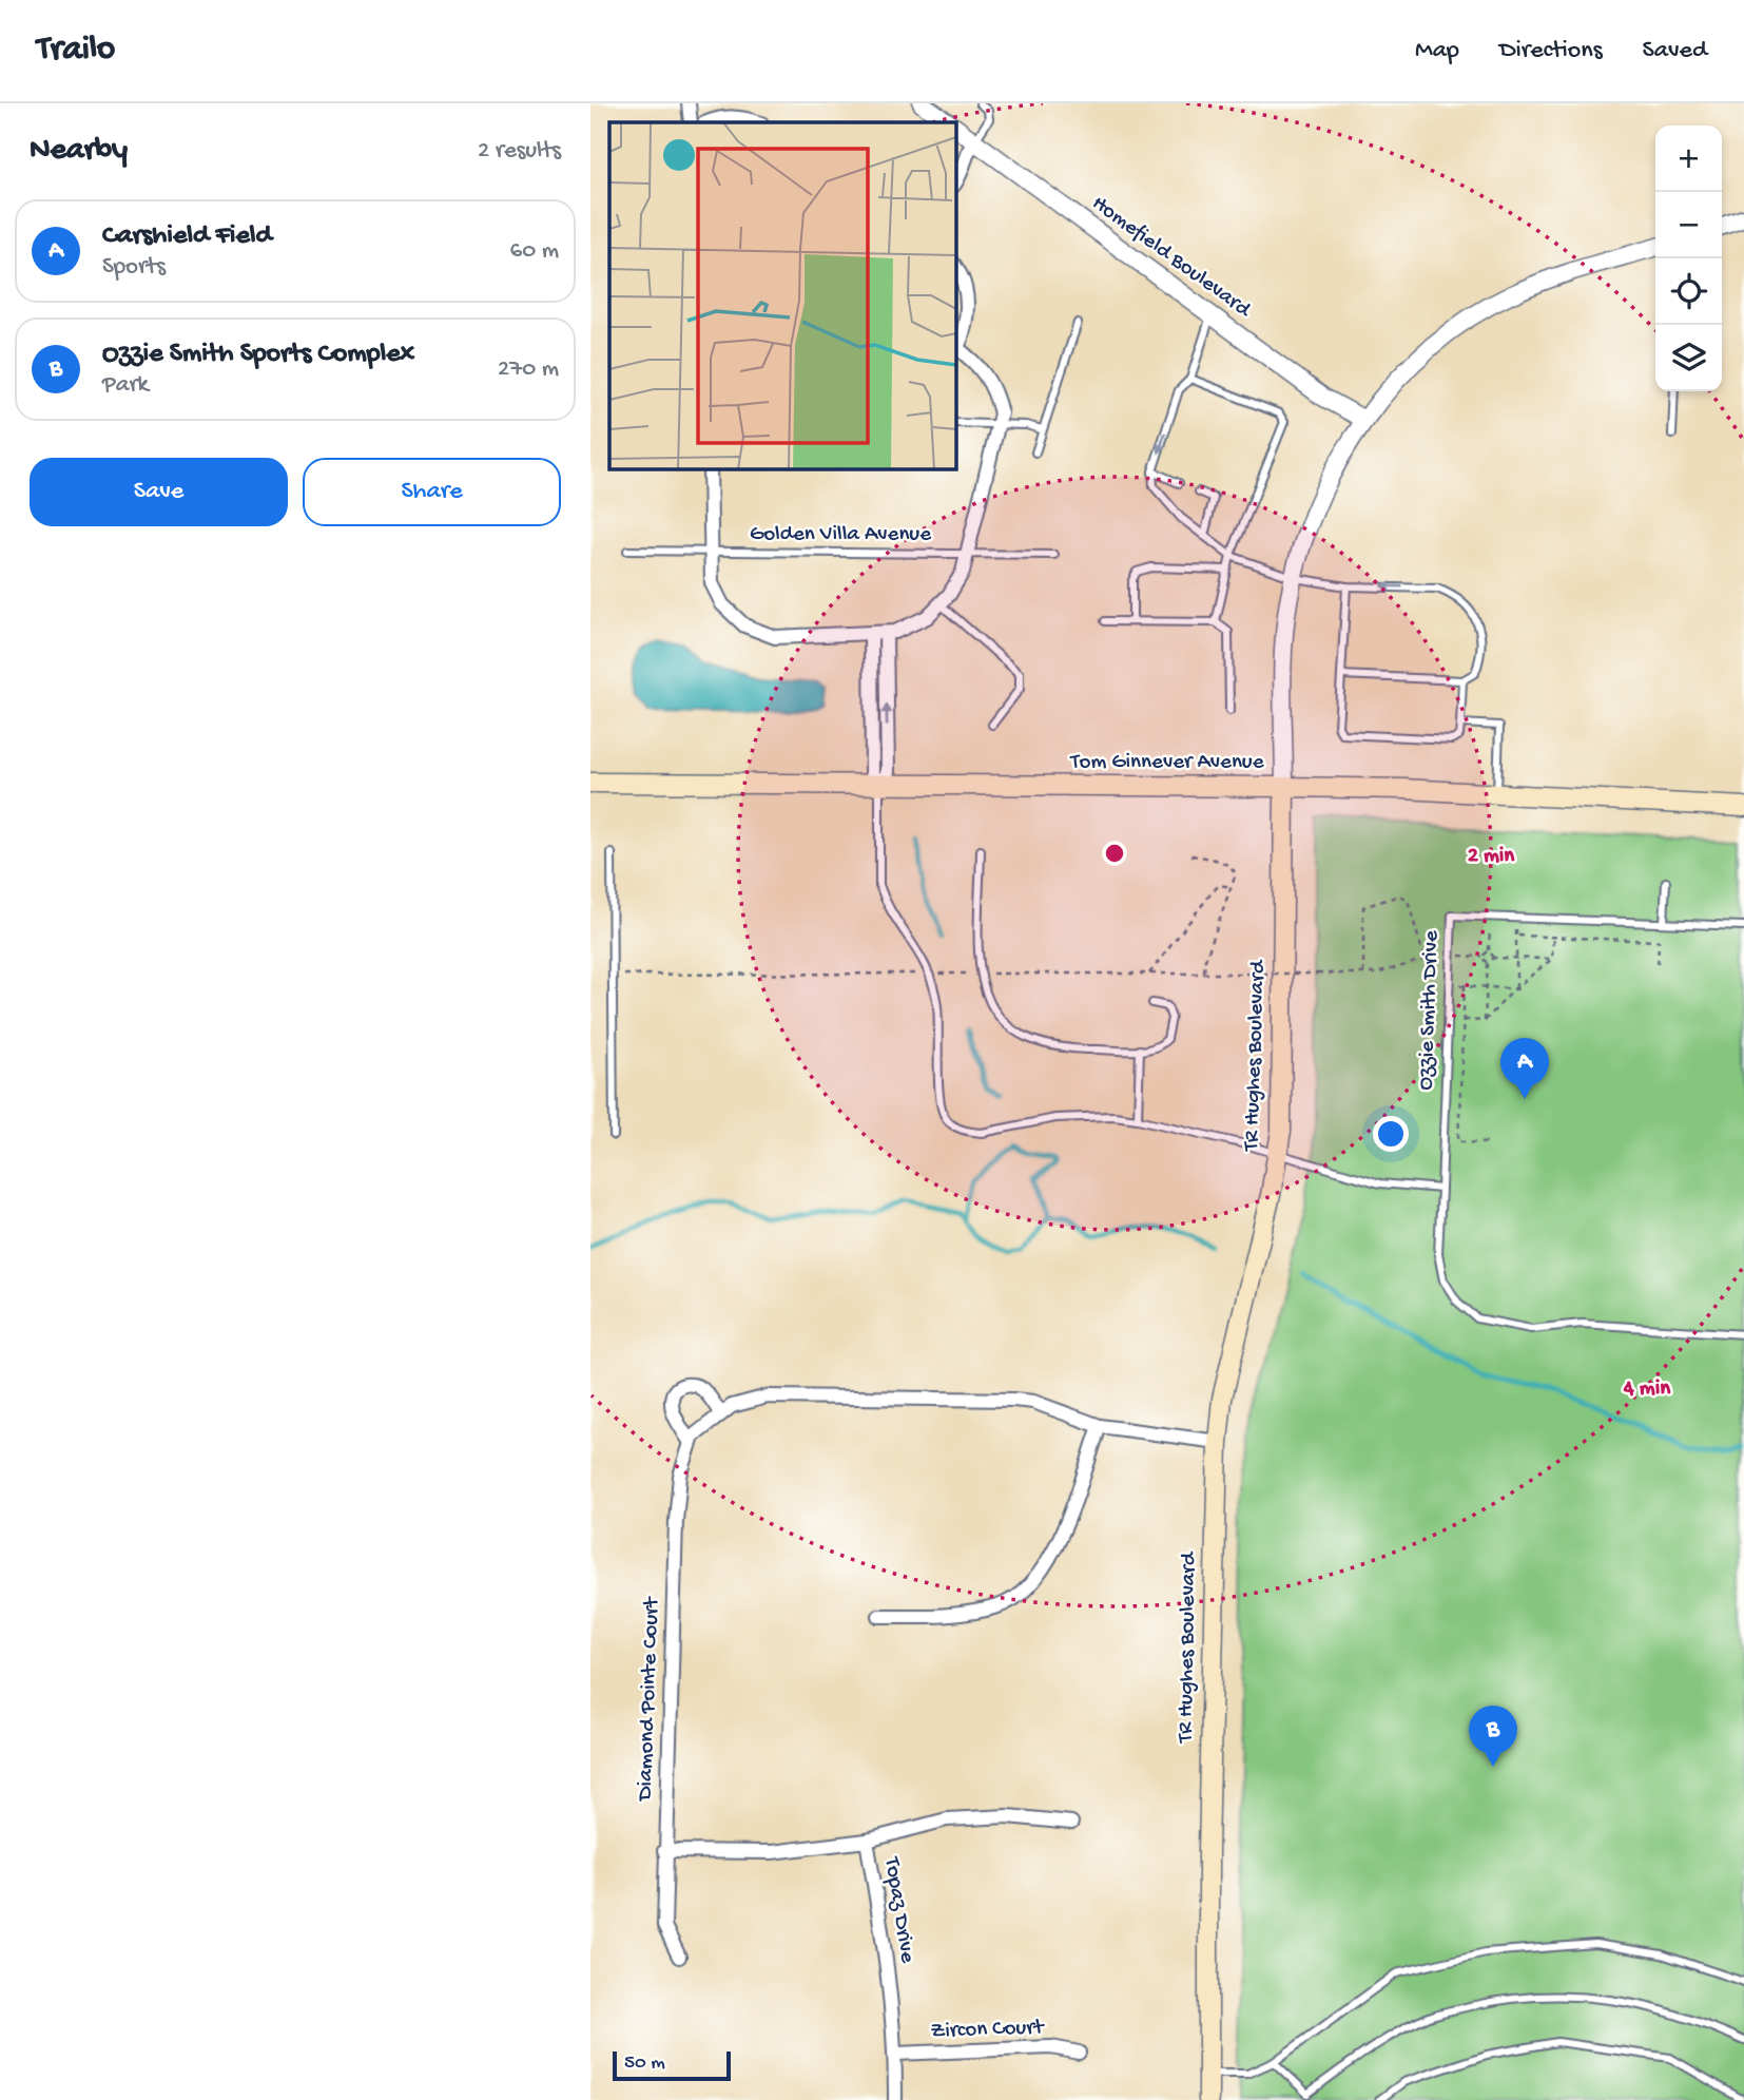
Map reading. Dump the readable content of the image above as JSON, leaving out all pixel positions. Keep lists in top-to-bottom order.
{
  "streets": {
    "main road": ["Tom Ginnever Avenue", "TR Hughes Boulevard"],
    "street": [
      "Homefield Boulevard",
      "Diamond Pointe Court",
      "Topaz Drive",
      "Zircon Court"
    ],
    "lane": ["Golden Villa Avenue", "Ozzie Smith Drive"]
  },
  "crossings": [
    ["Homefield Boulevard", "TR Hughes Boulevard"],
    ["Tom Ginnever Avenue", "TR Hughes Boulevard"],
    ["TR Hughes Boulevard", "Diamond Pointe Court"],
    ["Diamond Pointe Court", "Topaz Drive"],
    ["Topaz Drive", "Zircon Court"]
  ],
  "scale_bar": "50 m",
  "page": {
    "header": "Trailo",
    "nav": ["Map", "Directions", "Saved"],
    "heading": ["Nearby", "2 results"],
    "map_buttons": ["+", "−"],
    "list": [
      {
        "mark": "A",
        "name": "Carshield Field",
        "note": "Sports",
        "value": "60 m"
      },
      {
        "mark": "B",
        "name": "Ozzie Smith Sports Complex",
        "note": "Park",
        "value": "270 m"
      }
    ],
    "buttons": ["Save", "Share"],
    "pins": ["A", "B"],
    "scale": "50 m"
  },
  "rings": ["2 min", "4 min"]
}
